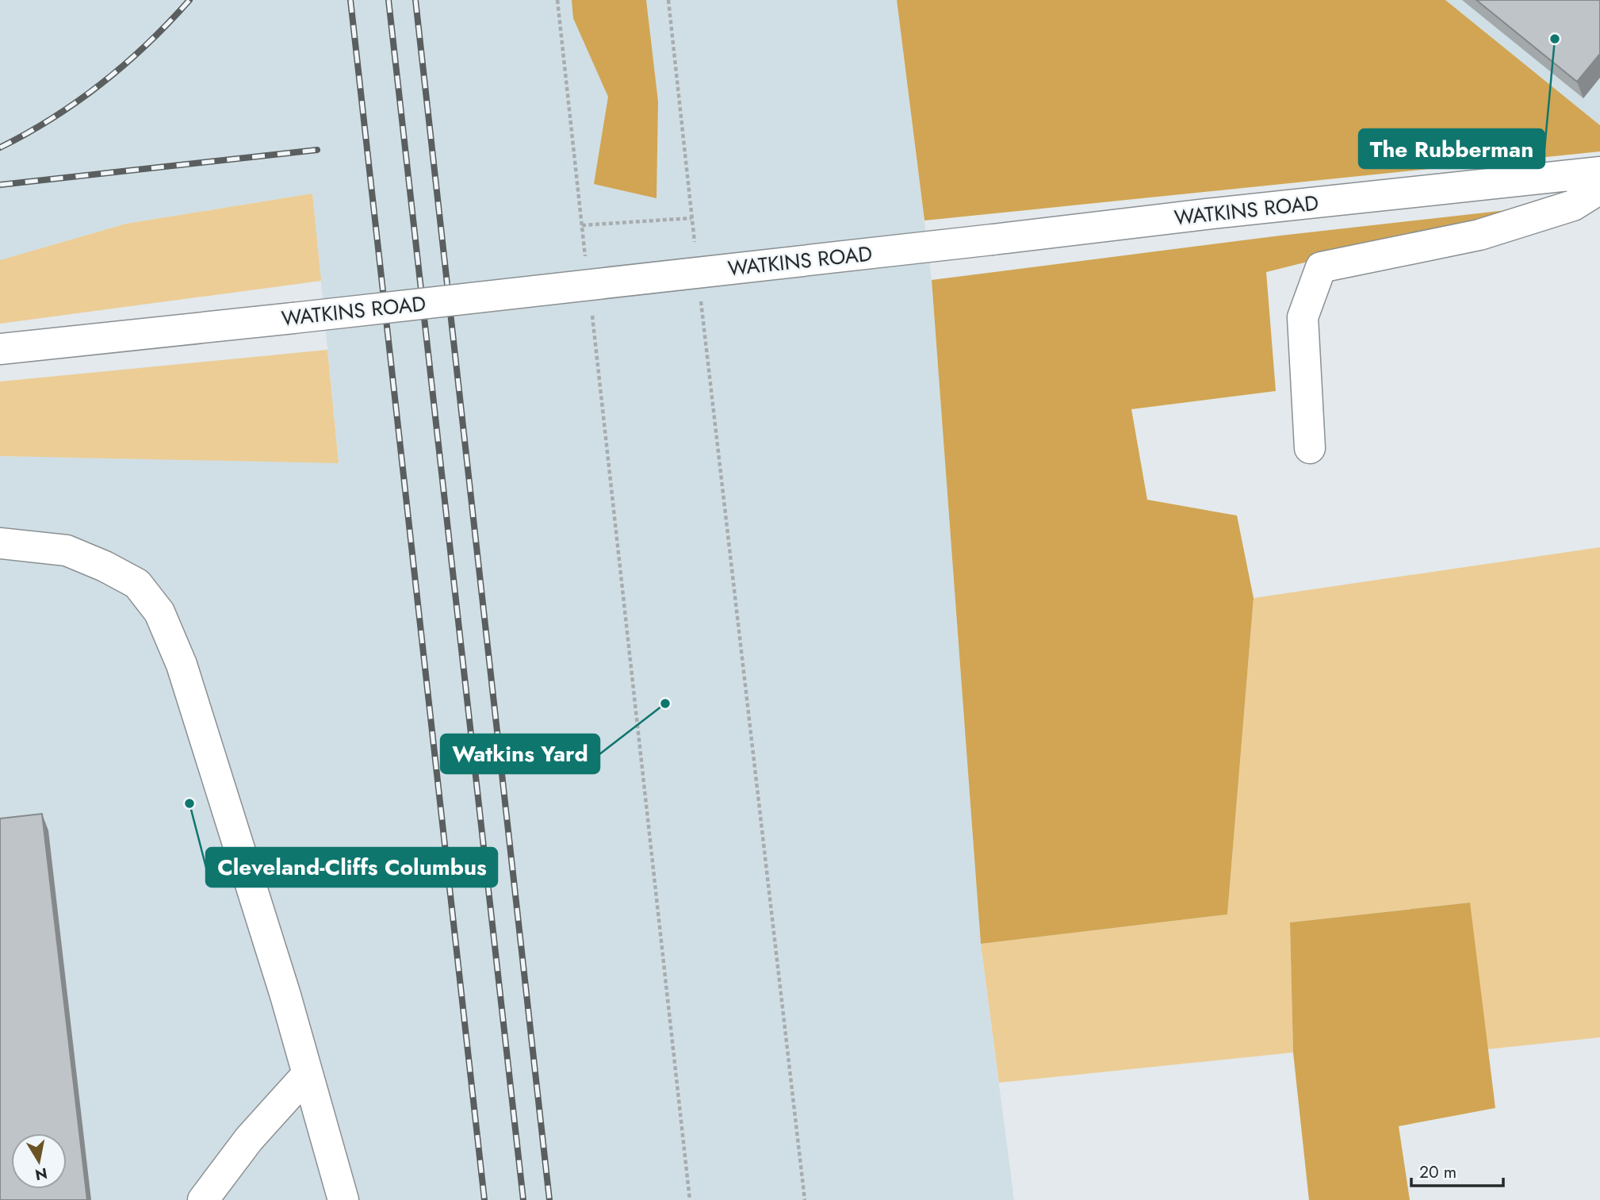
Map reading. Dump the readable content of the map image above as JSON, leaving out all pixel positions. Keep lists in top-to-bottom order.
{
  "streets": {
    "street": ["WATKINS ROAD"]
  },
  "places": ["The Rubberman", "Watkins Yard", "Cleveland-Cliffs Columbus"],
  "scale_bar": "20 m",
  "north": "bottom"
}
